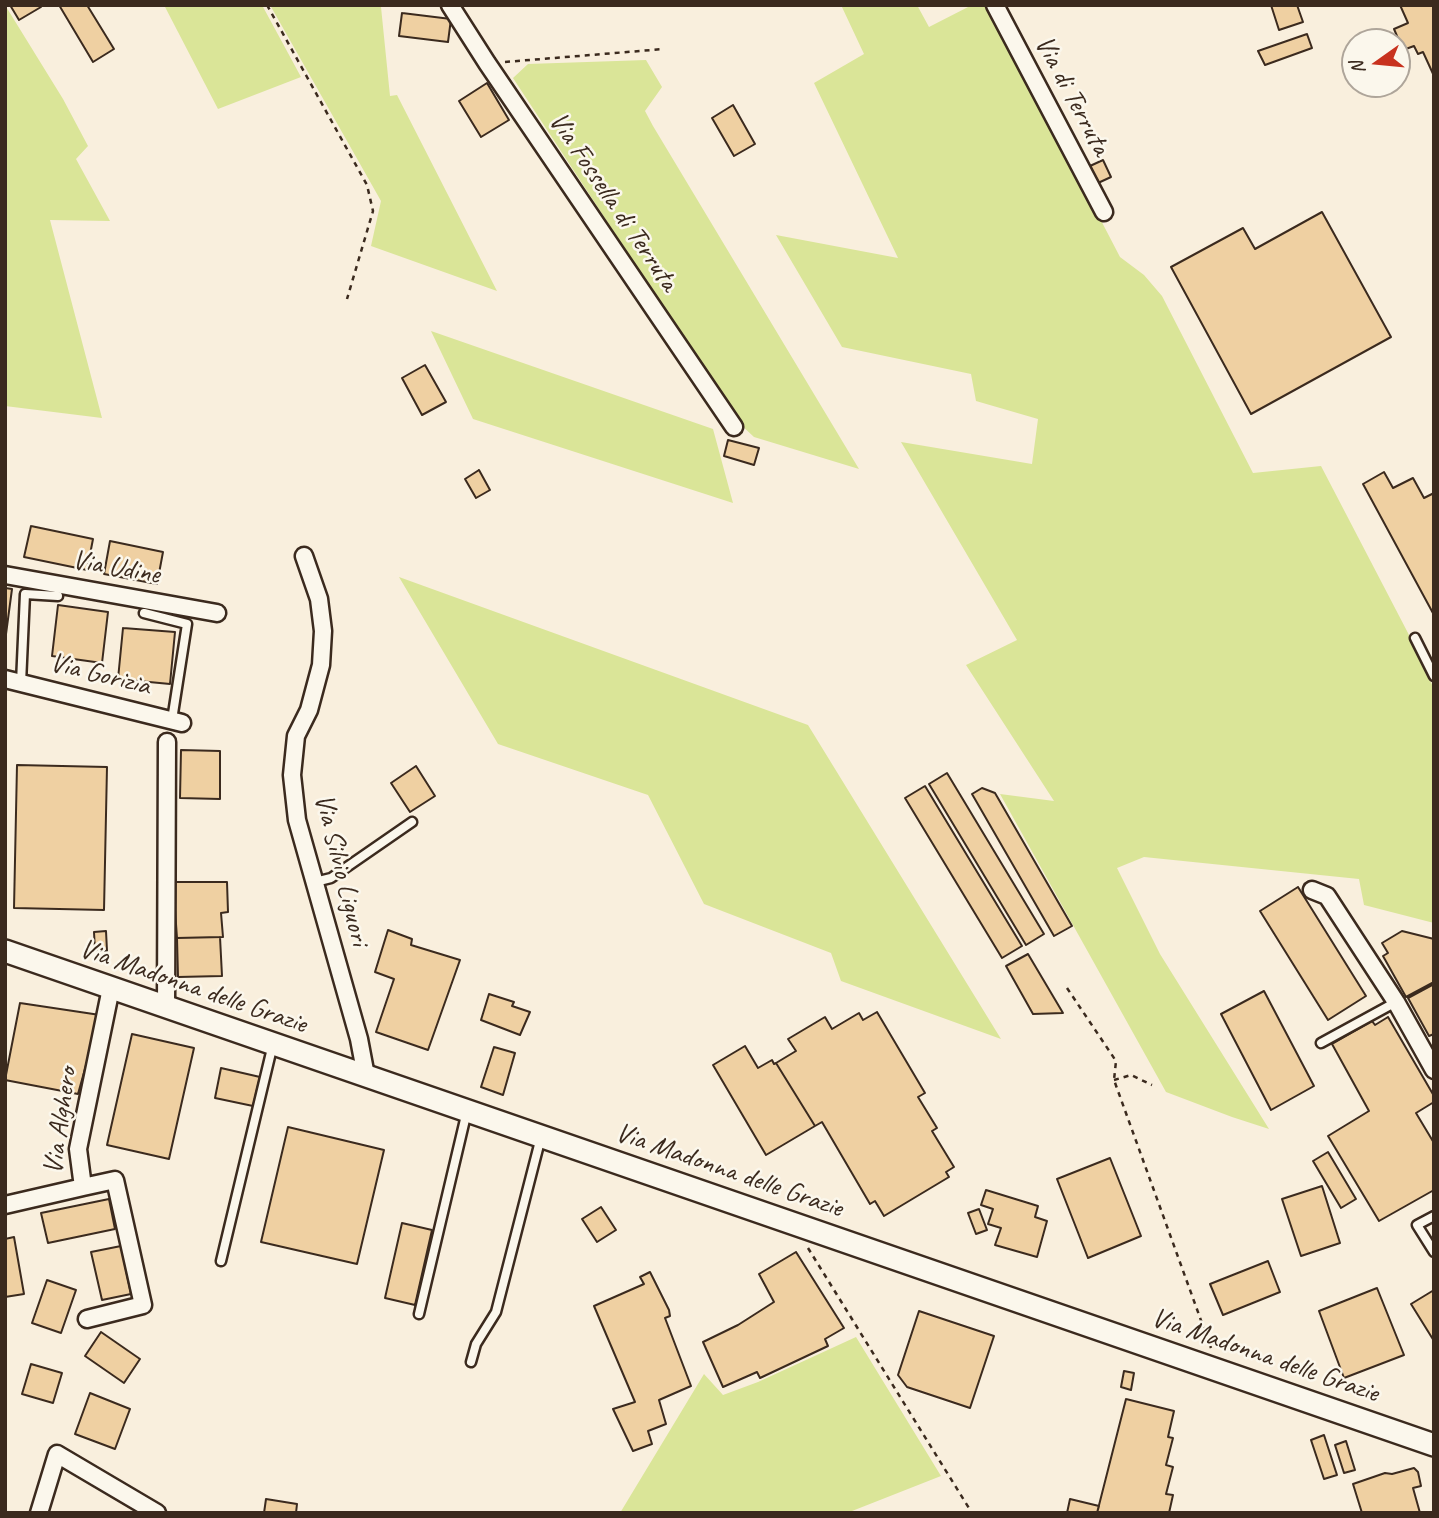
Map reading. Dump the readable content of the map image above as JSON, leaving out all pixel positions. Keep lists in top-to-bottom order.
{
  "streets": {
    "street": [
      "Via di Terruta",
      "Via Fossella di Terruta",
      "Via Udine",
      "Via Gorizia",
      "Via Silvio Liguori",
      "Via Madonna delle Grazie",
      "Via Alghero"
    ]
  },
  "crossings": [
    ["Via Silvio Liguori", "Via Madonna delle Grazie"],
    ["Via Madonna delle Grazie", "Via Alghero"]
  ],
  "north": "left"
}
